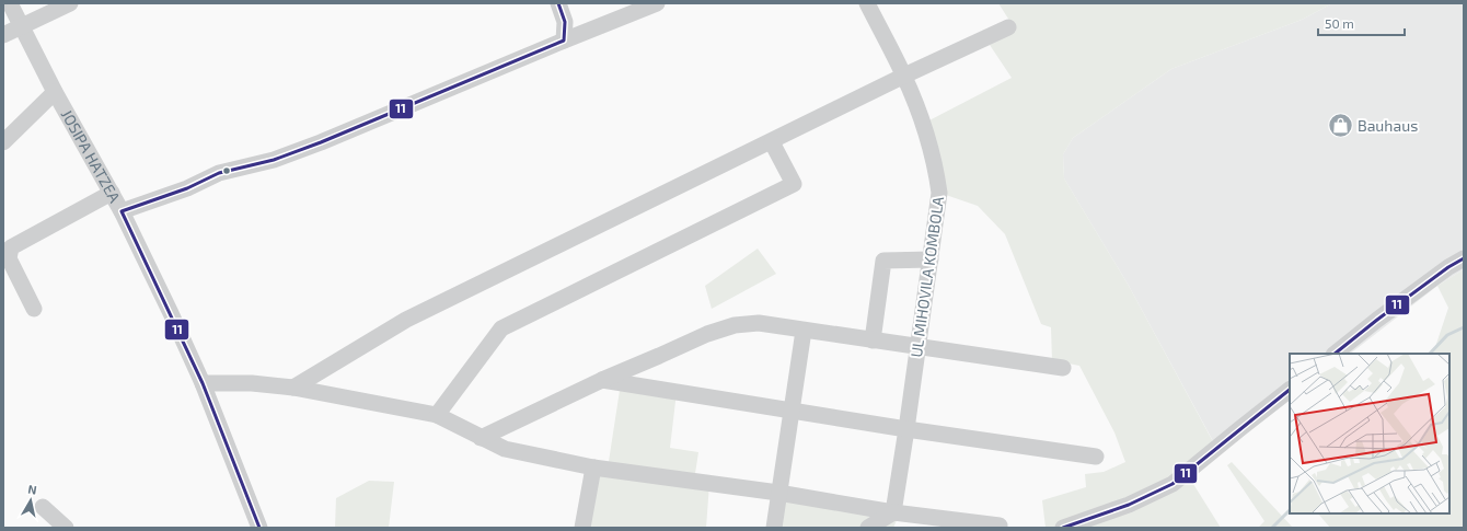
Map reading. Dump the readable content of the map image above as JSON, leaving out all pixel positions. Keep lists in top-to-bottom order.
{
  "streets": {
    "street": ["JOSIPA HATZEA", "UL MIHOVILA KOMBOLA"]
  },
  "places": {
    "shop": ["Bauhaus"]
  },
  "lines": ["transit line 11"],
  "scale_bar": "50 m",
  "north": "top"
}
